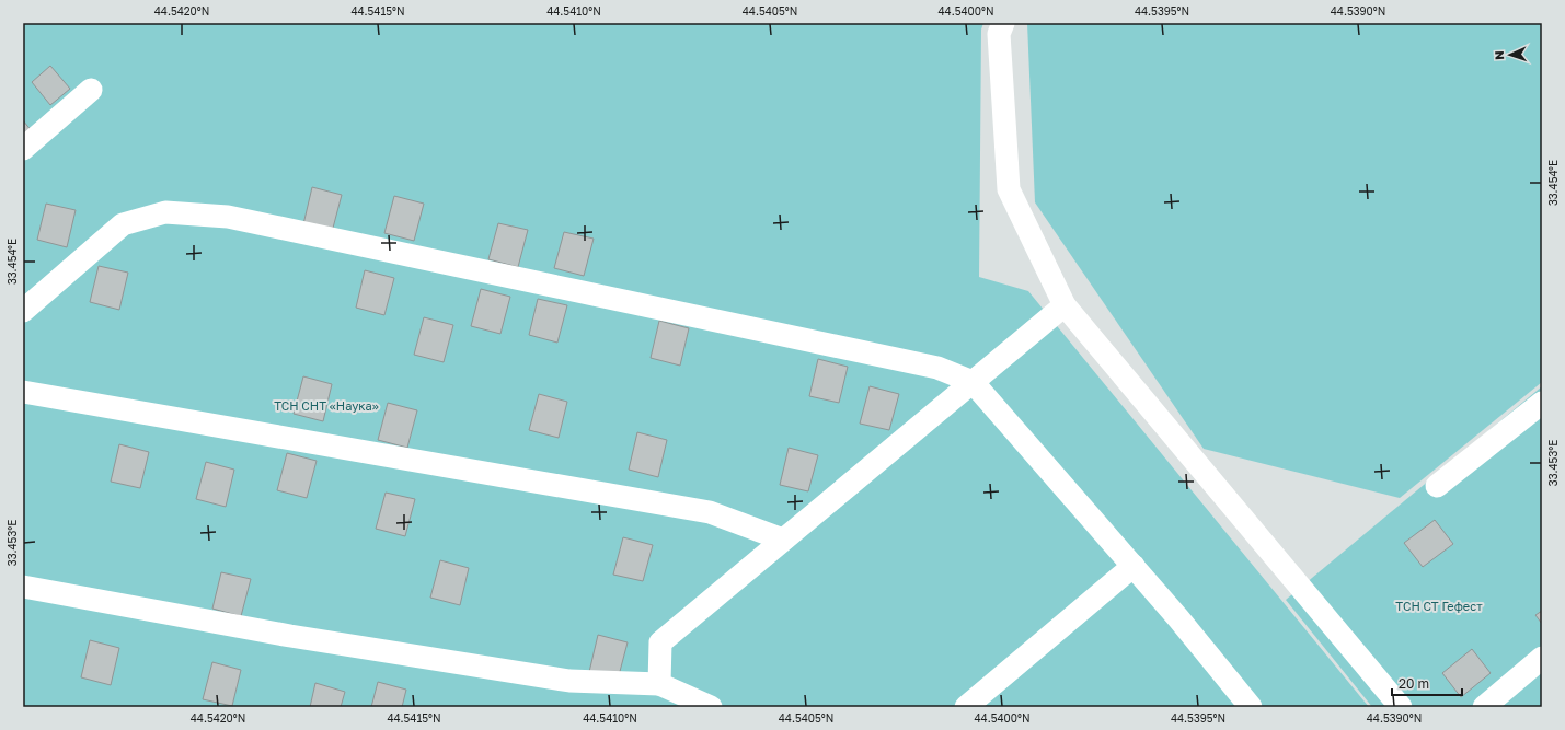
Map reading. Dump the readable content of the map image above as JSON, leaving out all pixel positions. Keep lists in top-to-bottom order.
{
  "parks": ["ТСН СНТ «Наука»", "ТСН СТ Гефест"],
  "scale_bar": "20 m",
  "north": "left",
  "coordinates": [
    "44.5420°N",
    "44.5415°N",
    "44.5410°N",
    "44.5405°N",
    "44.5400°N",
    "44.5395°N",
    "44.5390°N",
    "33.454°E",
    "33.453°E"
  ]
}
